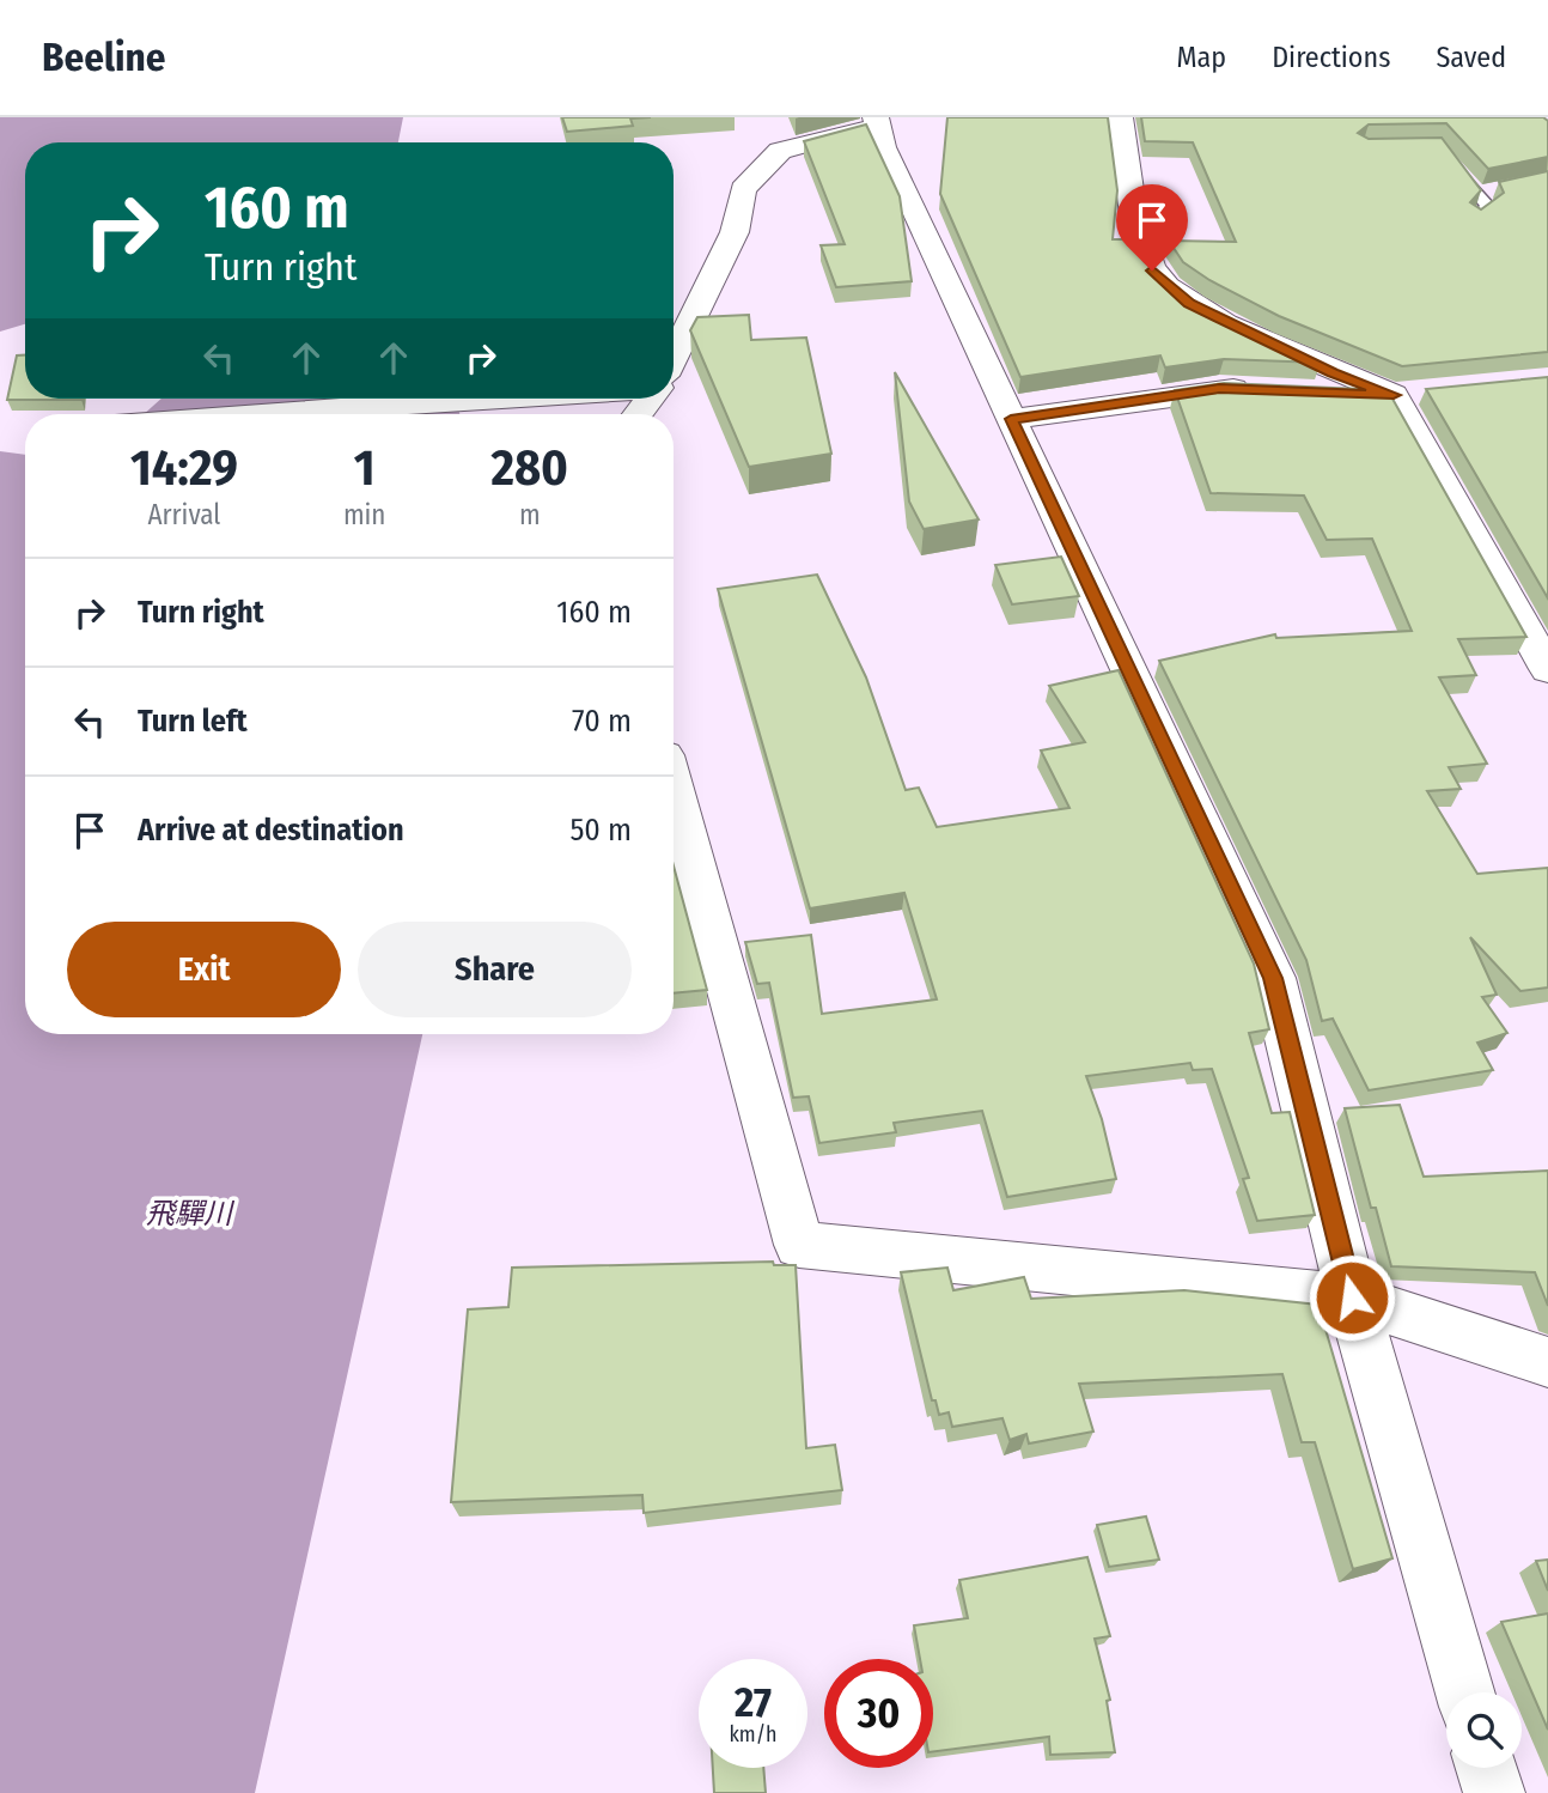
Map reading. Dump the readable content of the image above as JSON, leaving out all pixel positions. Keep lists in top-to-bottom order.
{
  "water": ["飛驒川"],
  "page": {
    "header": "Beeline",
    "nav": ["Map", "Directions", "Saved"],
    "turn": ["160 m", "Turn right"],
    "eta": [
      "14:29",
      "Arrival",
      "1",
      "min",
      "280",
      "m"
    ],
    "list": [
      {
        "name": "Turn right",
        "value": "160 m"
      },
      {
        "name": "Turn left",
        "value": "70 m"
      },
      {
        "name": "Arrive at destination",
        "value": "50 m"
      }
    ],
    "buttons": ["Exit", "Share"],
    "speed": "27 km/h",
    "limit": "30"
  }
}
